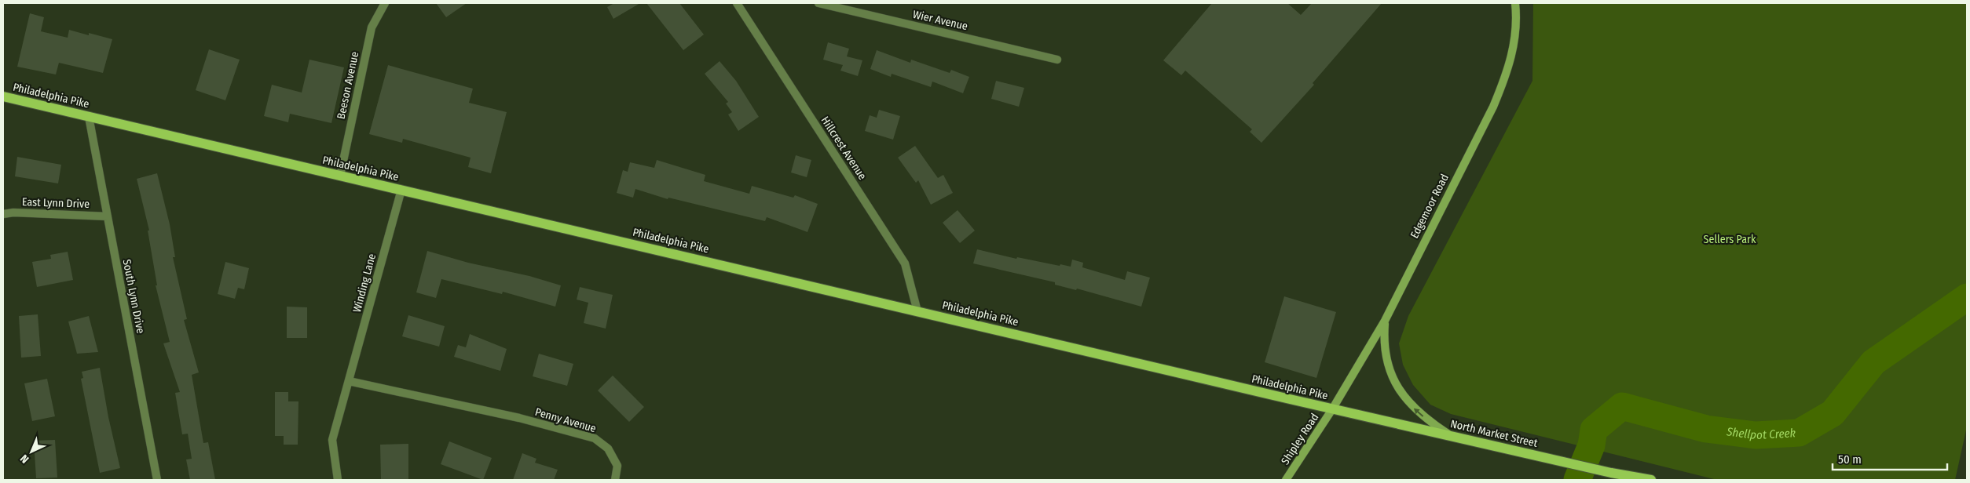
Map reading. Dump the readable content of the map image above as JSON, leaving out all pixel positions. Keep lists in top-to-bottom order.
{
  "streets": {
    "main road": [
      "Philadelphia Pike",
      "Edgemoor Road",
      "North Market Street",
      "Shipley Road"
    ],
    "street": [
      "Wier Avenue",
      "Beeson Avenue",
      "Hillcrest Avenue",
      "East Lynn Drive",
      "Winding Lane",
      "South Lynn Drive",
      "Penny Avenue"
    ]
  },
  "crossings": [
    ["Beeson Avenue", "Philadelphia Pike"],
    ["Philadelphia Pike", "Hillcrest Avenue"],
    ["Philadelphia Pike", "Edgemoor Road"],
    ["Philadelphia Pike", "Winding Lane"],
    ["Philadelphia Pike", "South Lynn Drive"],
    ["Philadelphia Pike", "North Market Street"],
    ["Philadelphia Pike", "Shipley Road"],
    ["East Lynn Drive", "South Lynn Drive"],
    ["Edgemoor Road", "North Market Street"],
    ["Edgemoor Road", "Shipley Road"],
    ["Winding Lane", "Penny Avenue"],
    ["North Market Street", "Shipley Road"]
  ],
  "water": ["Shellpot Creek"],
  "parks": ["Sellers Park"],
  "scale_bar": "50 m",
  "north": "bottom left"
}
